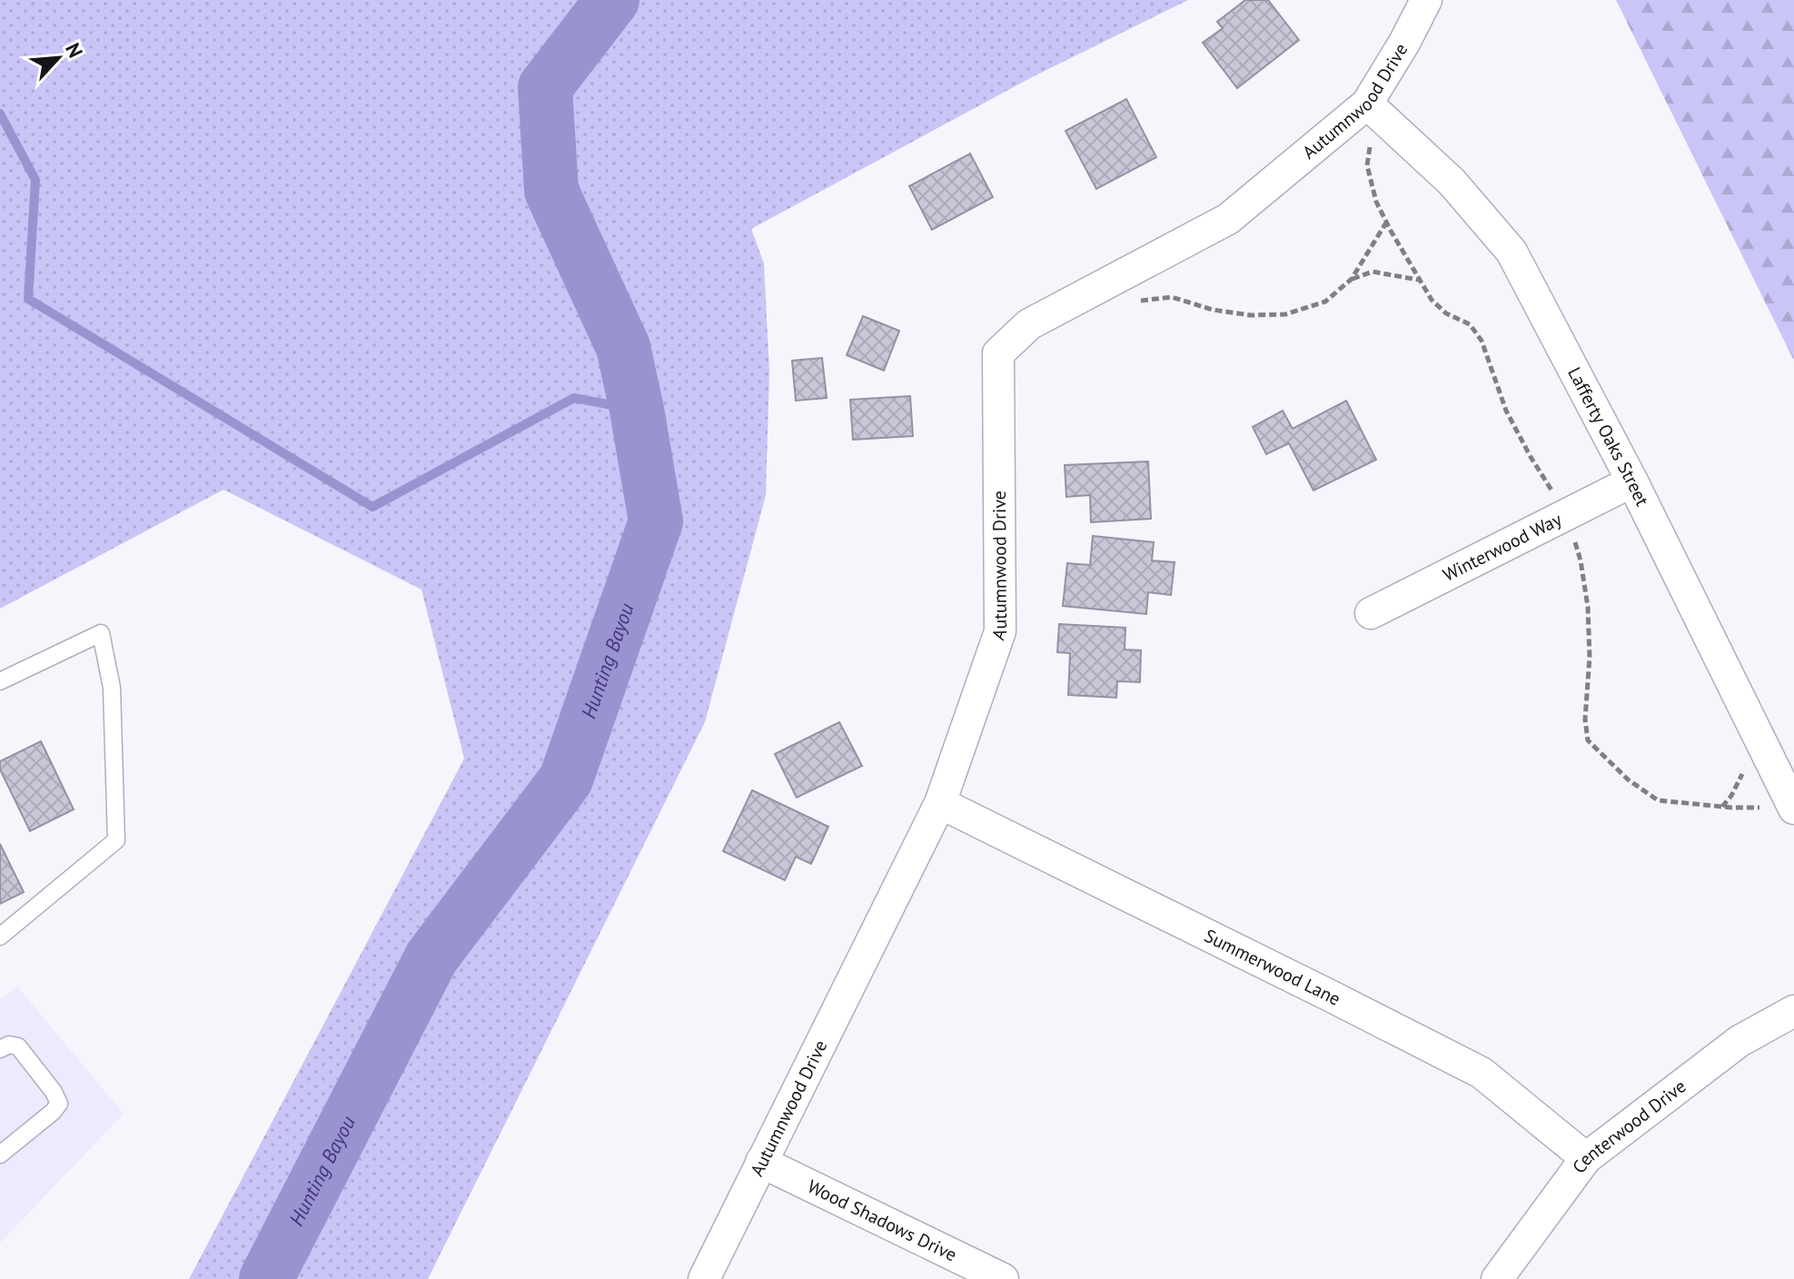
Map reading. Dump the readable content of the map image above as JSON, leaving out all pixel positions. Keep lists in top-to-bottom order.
{
  "streets": {
    "street": [
      "Autumnwood Drive",
      "Lafferty Oaks Street",
      "Winterwood Way",
      "Summerwood Lane",
      "Centerwood Drive",
      "Wood Shadows Drive"
    ]
  },
  "crossings": [
    ["Autumnwood Drive", "Lafferty Oaks Street"],
    ["Autumnwood Drive", "Summerwood Lane"],
    ["Autumnwood Drive", "Wood Shadows Drive"],
    ["Lafferty Oaks Street", "Winterwood Way"],
    ["Summerwood Lane", "Centerwood Drive"]
  ],
  "water": ["Hunting Bayou"],
  "north": "top right"
}
